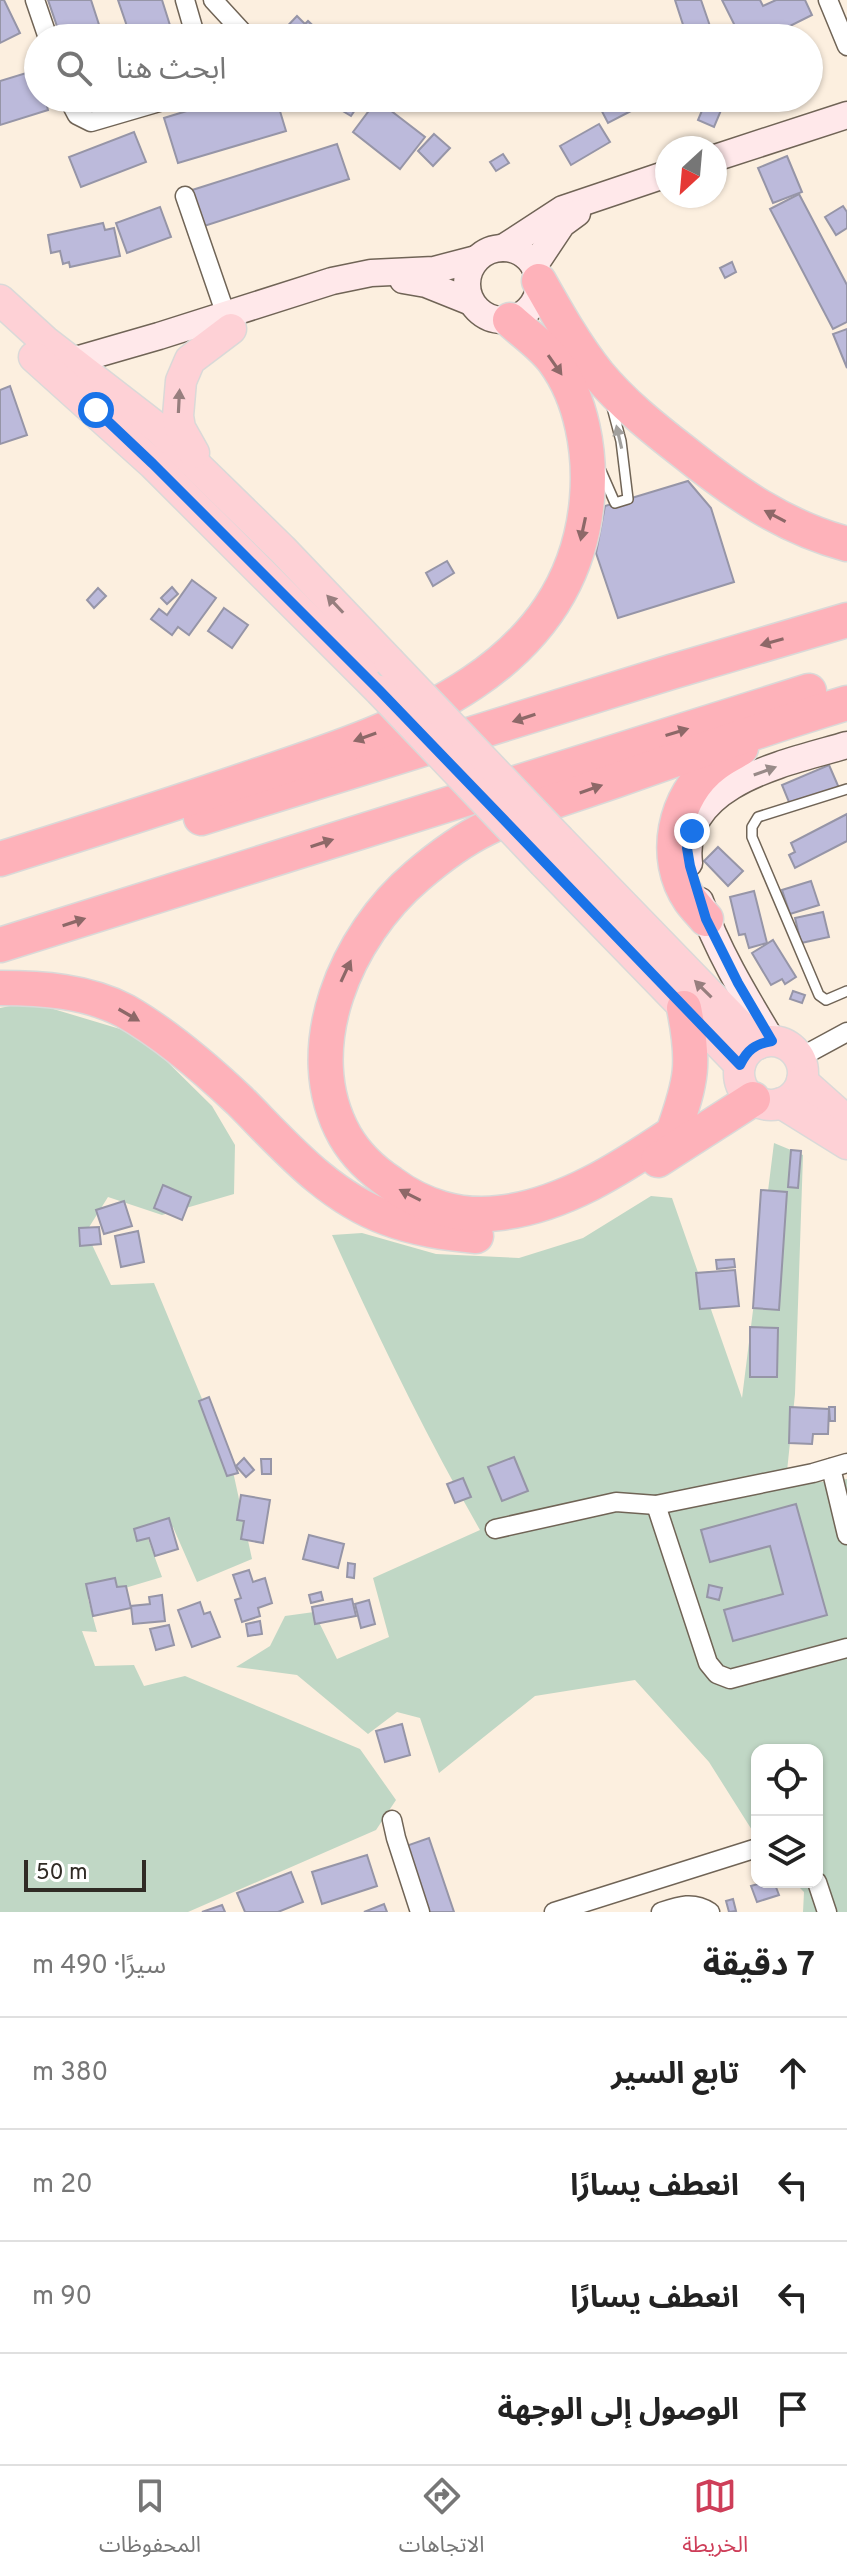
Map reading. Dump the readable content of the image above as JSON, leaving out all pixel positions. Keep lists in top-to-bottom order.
{
  "scale_bar": "50 m",
  "north": "bottom left",
  "page": {
    "search": "ابحث هنا",
    "scale": "50 m",
    "heading": ["7 دقيقة", "سيرًا · 490 m"],
    "list": [
      ["تابع السير", "380 m"],
      ["انعطف يسارًا", "20 m"],
      ["انعطف يسارًا", "90 m"],
      "الوصول إلى الوجهة"
    ],
    "nav": ["الخريطة", "الاتجاهات", "المحفوظات"]
  }
}
